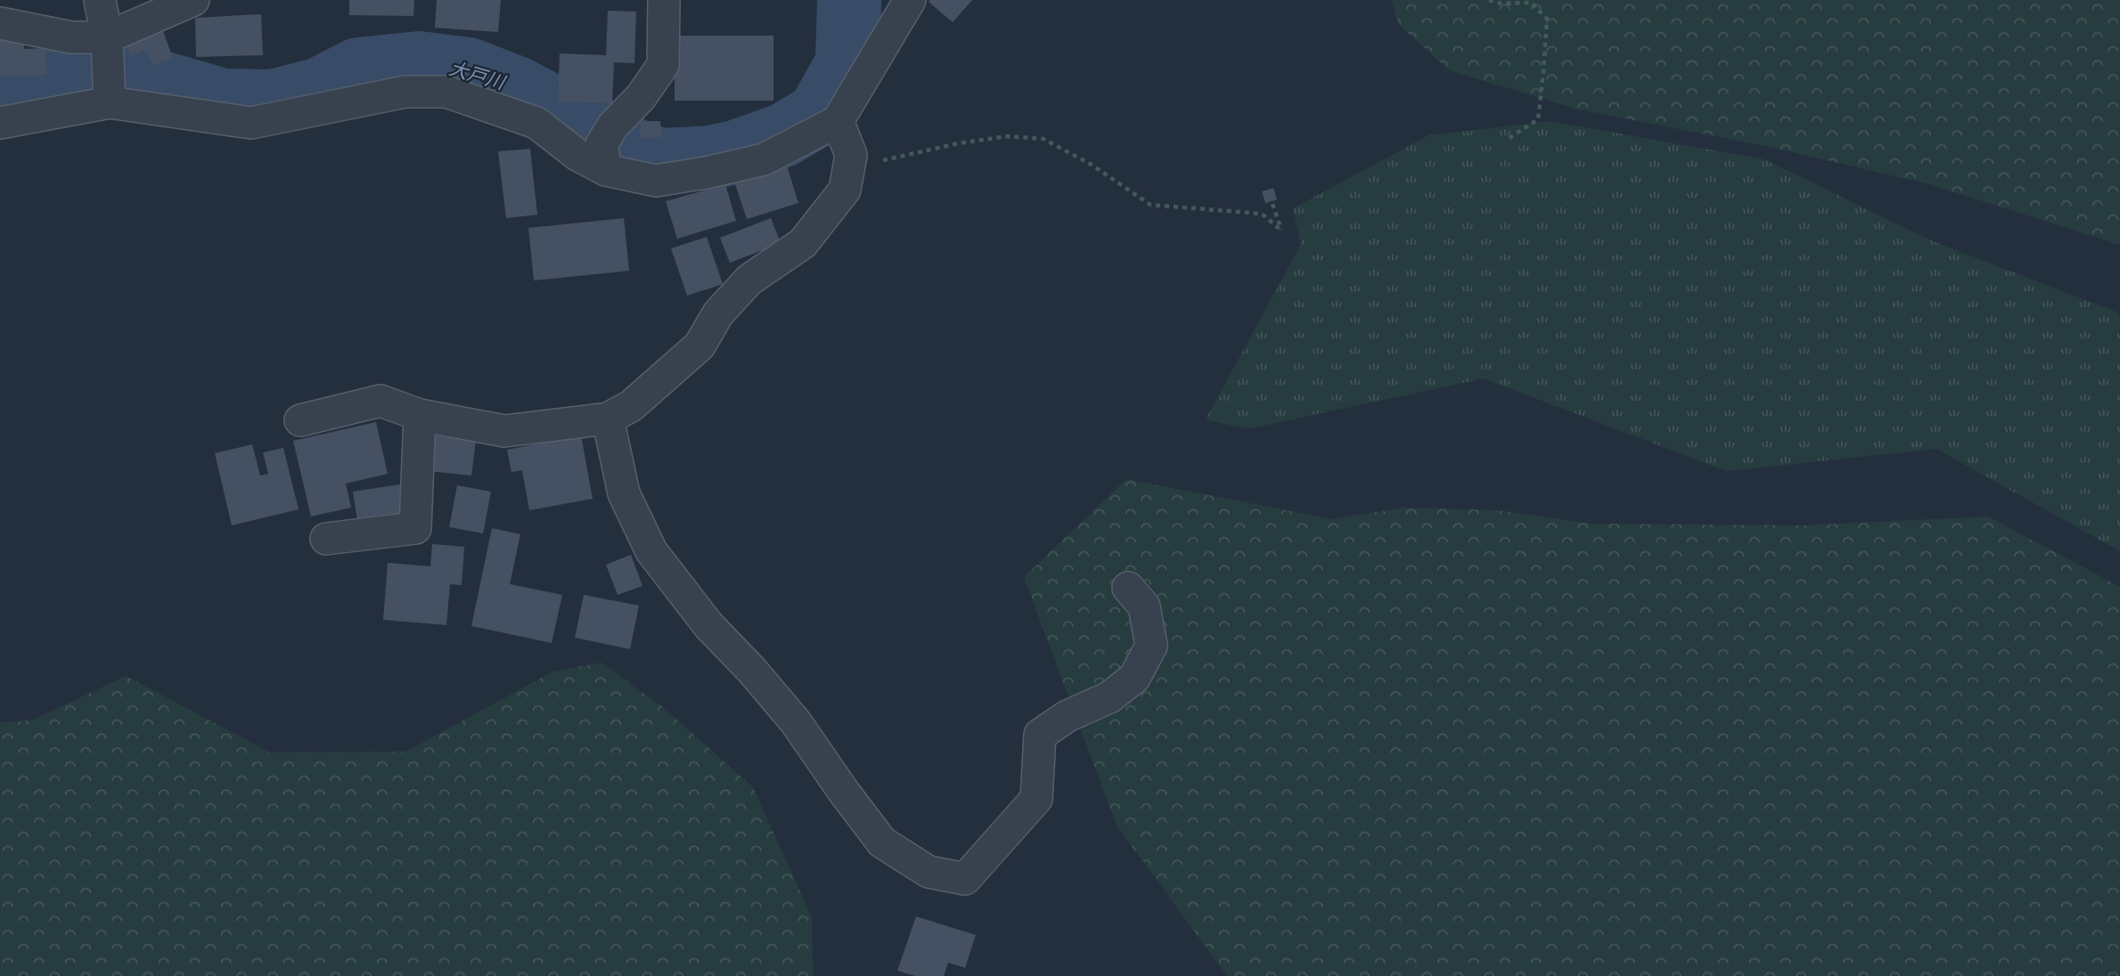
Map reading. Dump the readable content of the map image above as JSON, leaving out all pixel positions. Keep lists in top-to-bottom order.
{
  "water": ["大戸川"]
}
